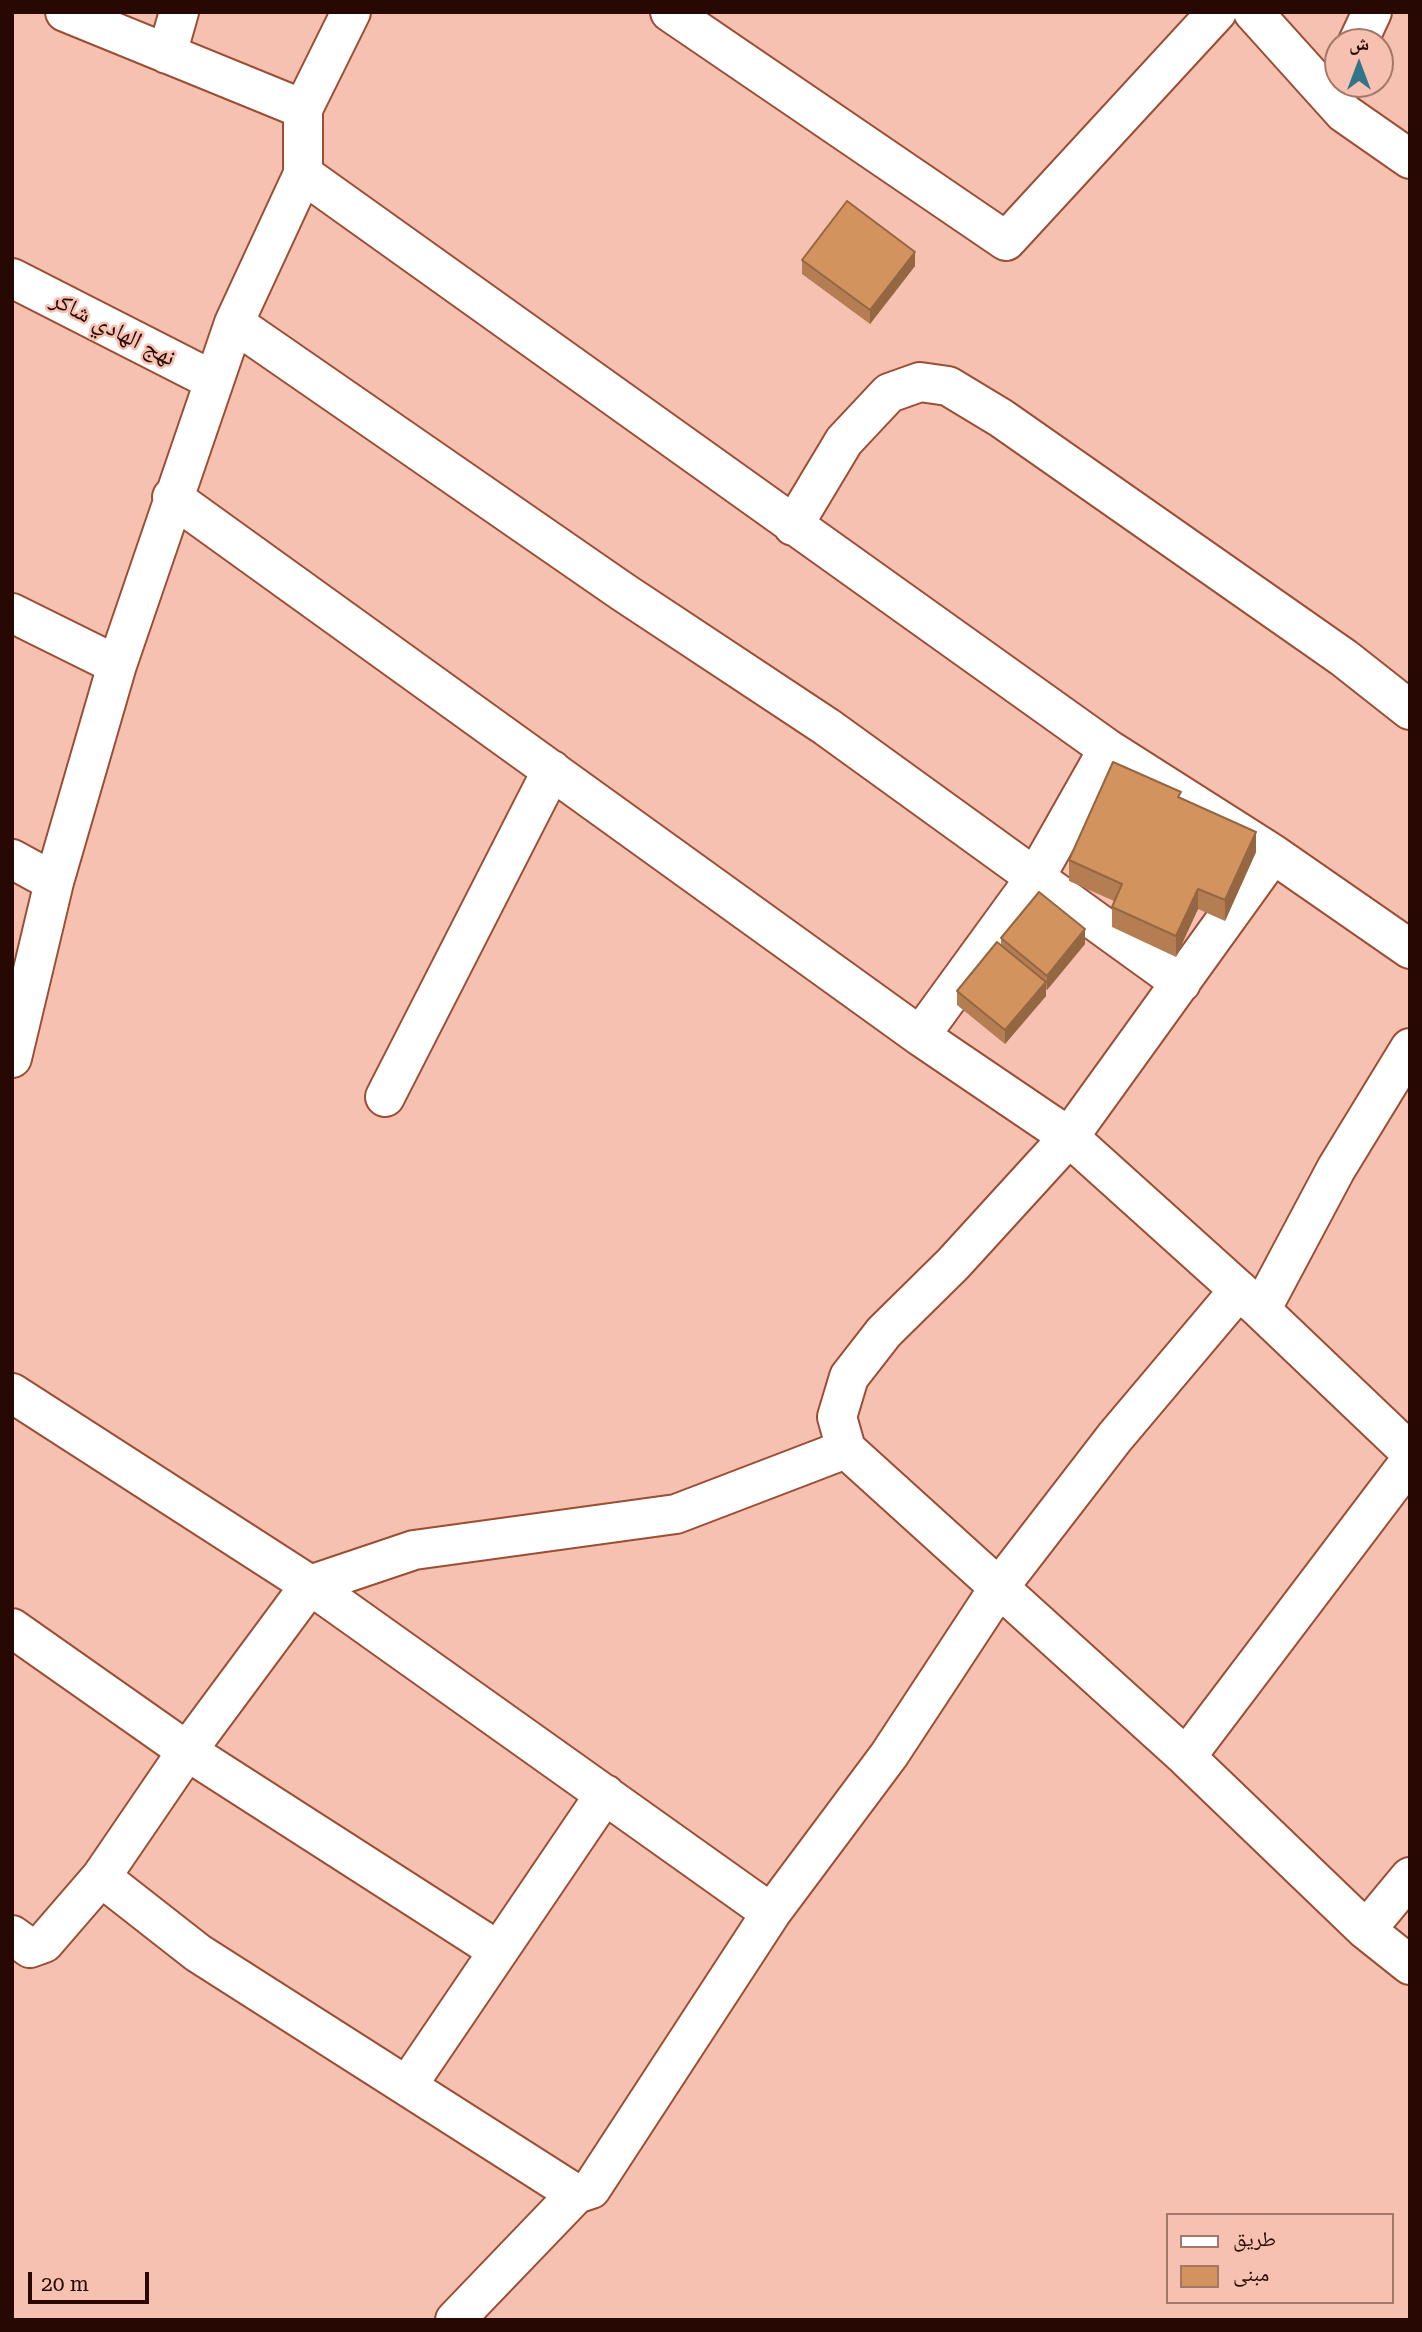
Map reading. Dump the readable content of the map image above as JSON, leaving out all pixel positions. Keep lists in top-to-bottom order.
{
  "streets": {
    "street": ["نهج الهادي شاكر"]
  },
  "legend": ["طريق", "مبنى"],
  "scale_bar": "20 m",
  "north": "top"
}
